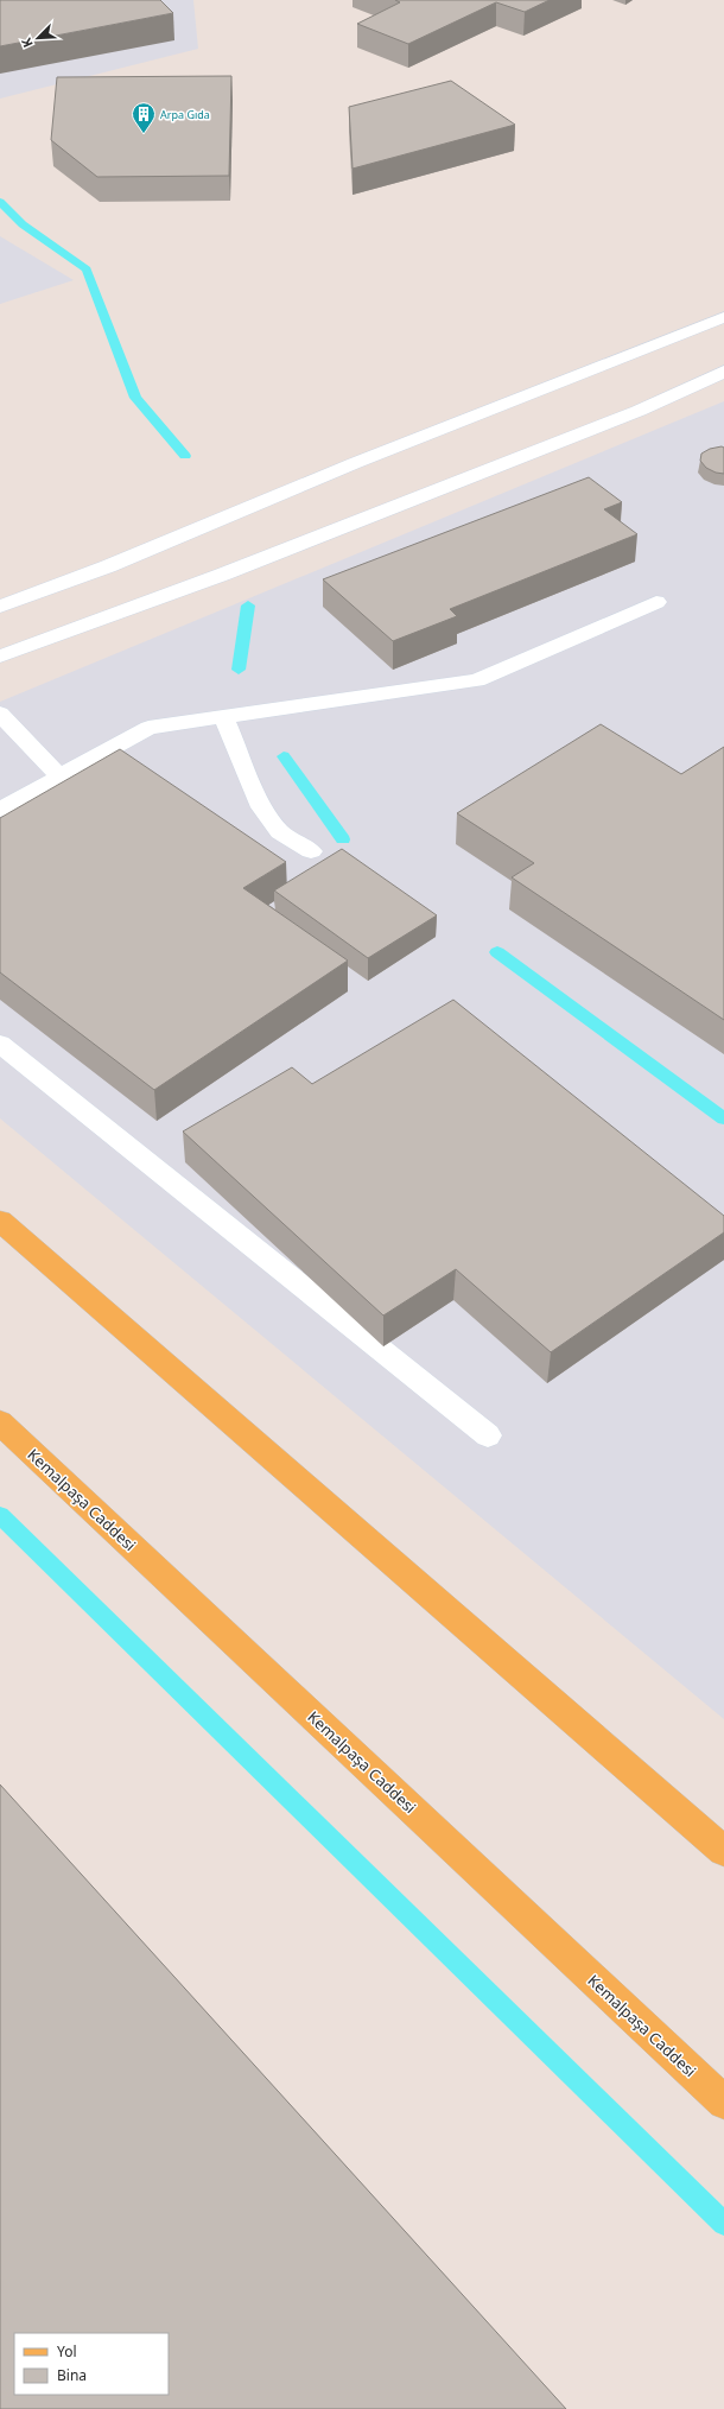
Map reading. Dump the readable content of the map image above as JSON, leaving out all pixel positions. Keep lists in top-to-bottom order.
{
  "streets": {
    "main road": ["Kemalpaşa Caddesi"]
  },
  "places": {
    "building": ["Arpa Gıda"]
  },
  "legend": ["Yol", "Bina"],
  "north": "bottom left"
}
